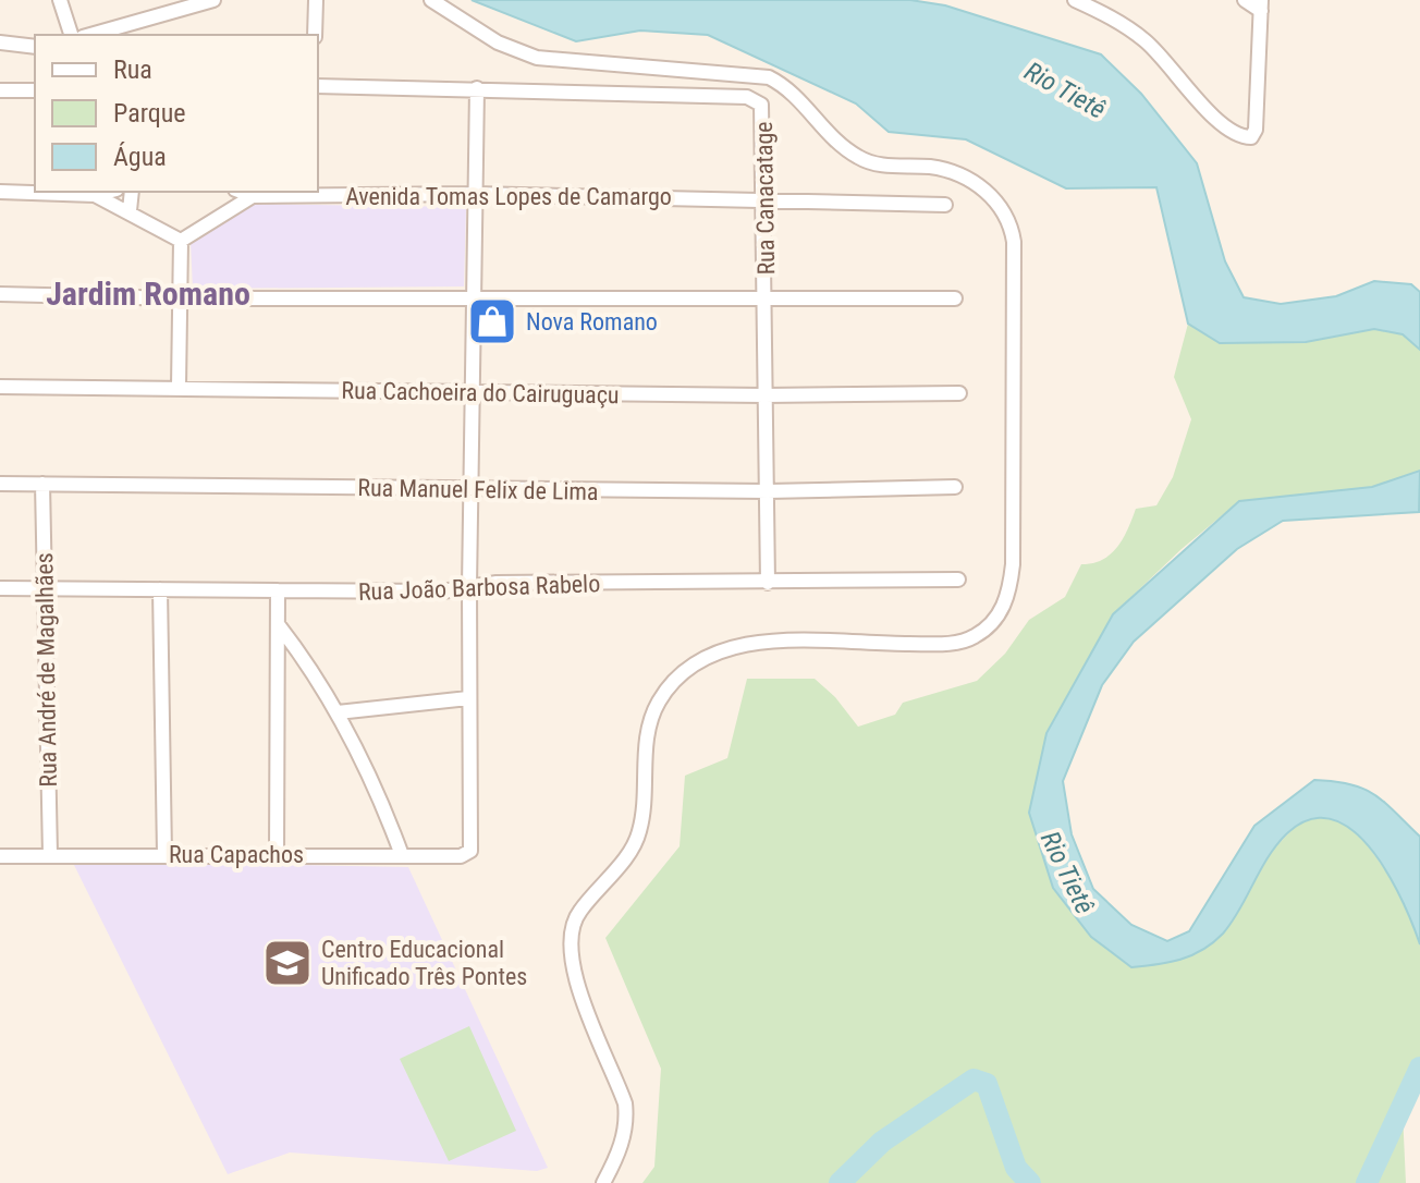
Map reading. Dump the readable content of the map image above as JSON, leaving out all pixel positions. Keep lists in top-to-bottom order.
{
  "streets": {
    "street": [
      "Avenida Tomas Lopes de Camargo",
      "Rua Canacatage",
      "Rua Cachoeira do Cairuguaçu",
      "Rua Manuel Felix de Lima",
      "Rua João Barbosa Rabelo",
      "Rua André de Magalhães",
      "Rua Capachos"
    ]
  },
  "crossings": [
    ["Avenida Tomas Lopes de Camargo", "Rua Canacatage"],
    ["Rua Canacatage", "Rua Cachoeira do Cairuguaçu"],
    ["Rua Canacatage", "Rua Manuel Felix de Lima"],
    ["Rua Canacatage", "Rua João Barbosa Rabelo"],
    ["Rua Manuel Felix de Lima", "Rua André de Magalhães"],
    ["Rua João Barbosa Rabelo", "Rua André de Magalhães"],
    ["Rua André de Magalhães", "Rua Capachos"]
  ],
  "districts": ["Jardim Romano"],
  "water": ["Rio Tietê"],
  "places": {
    "shop": ["Nova Romano"],
    "school or university": ["Centro Educacional Unificado Três Pontes"]
  },
  "legend": ["Rua", "Parque", "Água"]
}
